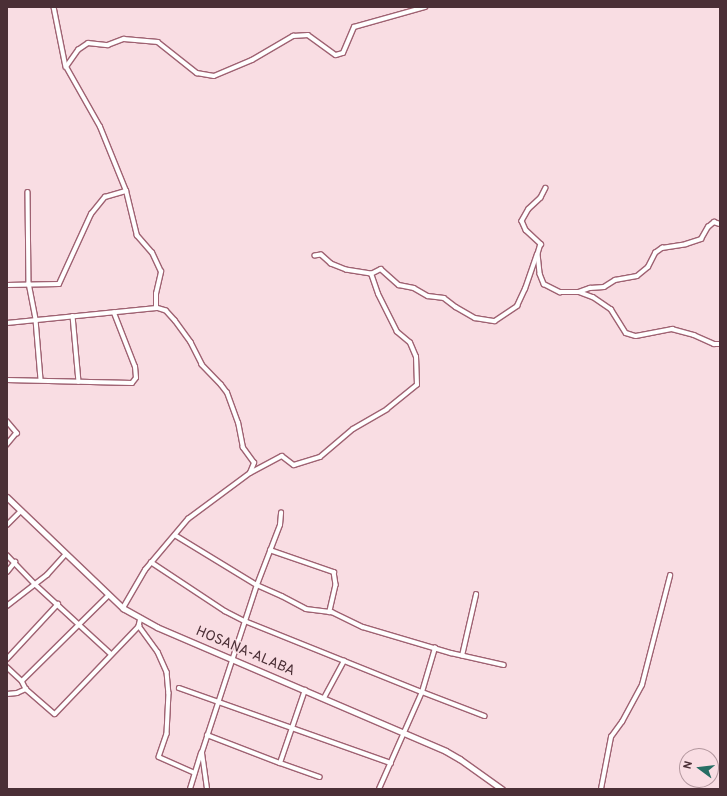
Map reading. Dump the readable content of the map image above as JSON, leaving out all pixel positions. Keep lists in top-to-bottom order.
{
  "streets": {
    "main road": ["HOSANA-ALABA"]
  },
  "north": "left"
}
